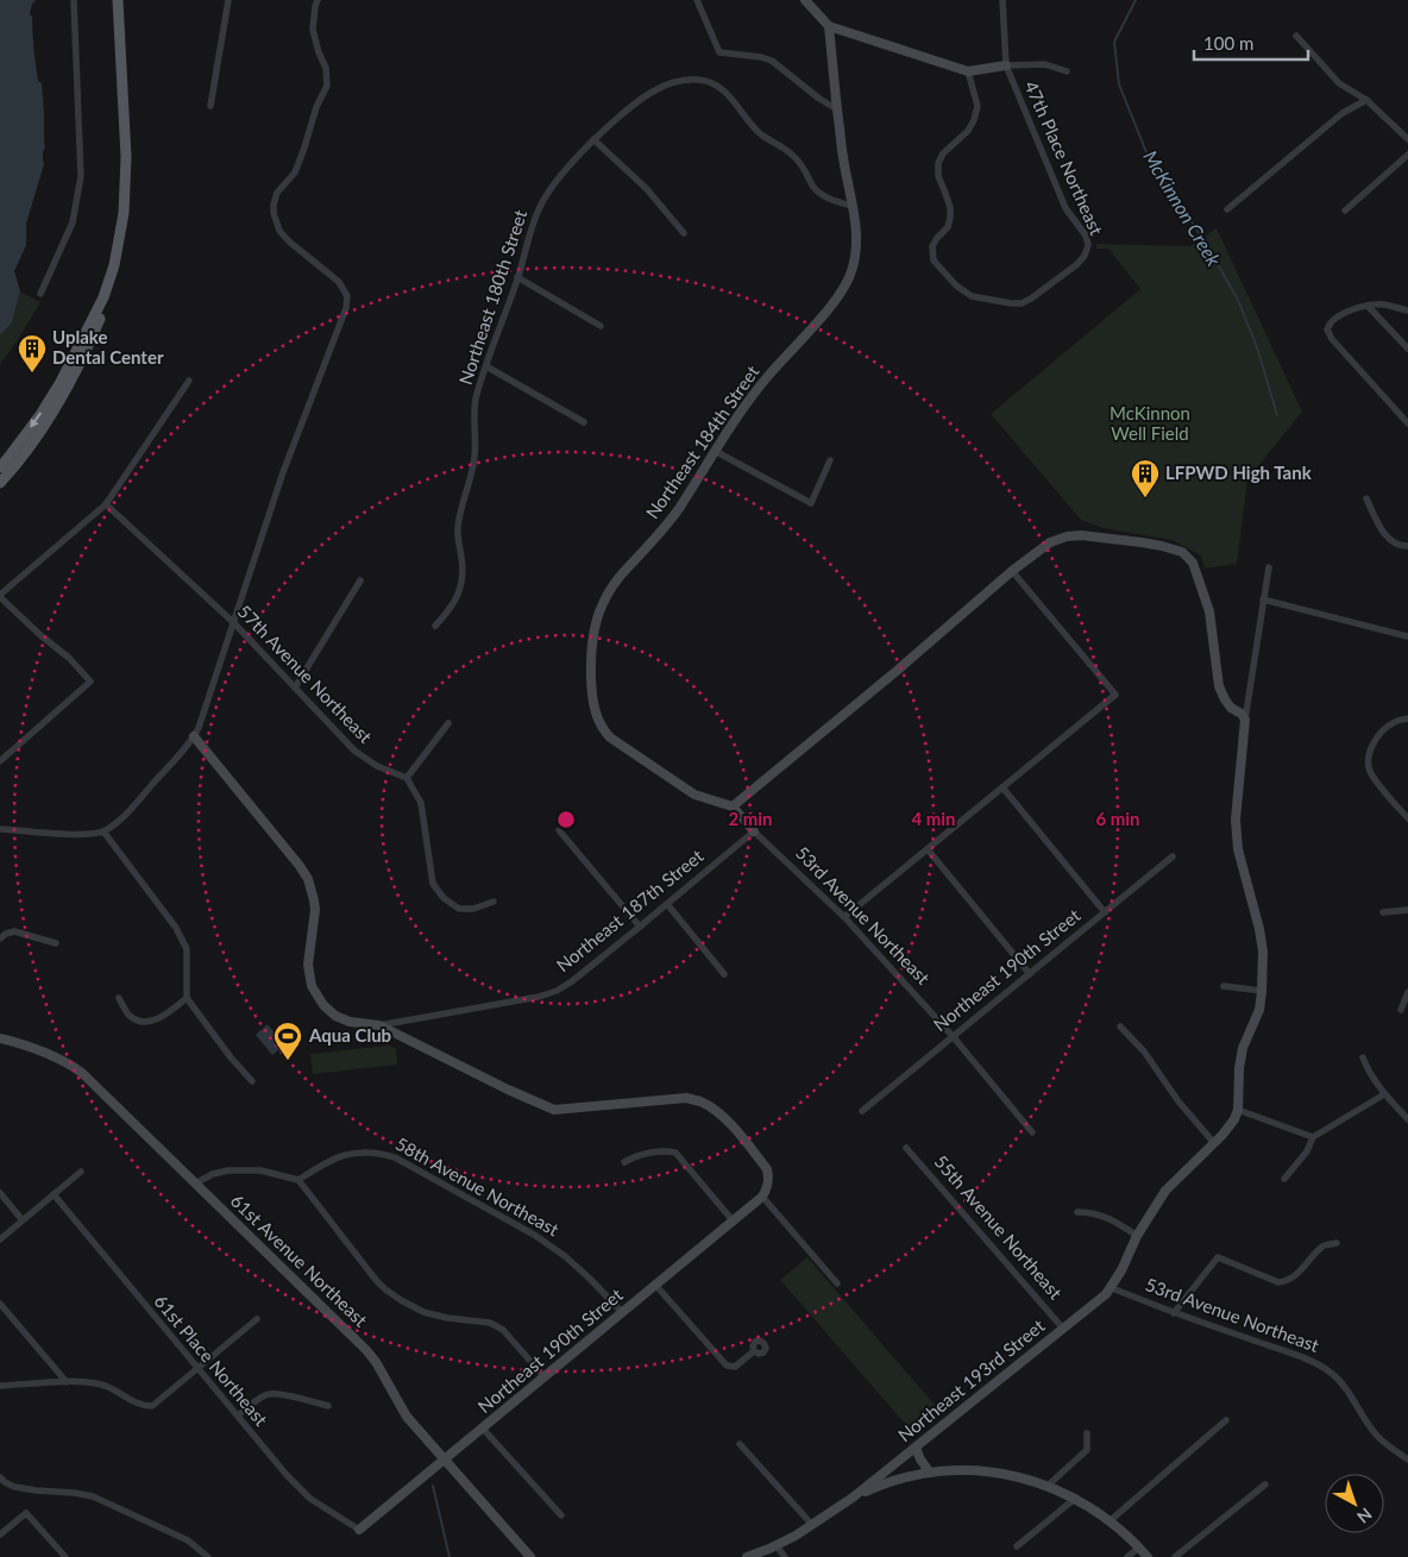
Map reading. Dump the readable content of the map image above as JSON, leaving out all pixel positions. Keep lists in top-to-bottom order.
{
  "streets": {
    "street": [
      "47th Place Northeast",
      "Northeast 180th Street",
      "Northeast 184th Street",
      "57th Avenue Northeast",
      "Northeast 187th Street",
      "53rd Avenue Northeast",
      "Northeast 190th Street",
      "58th Avenue Northeast",
      "55th Avenue Northeast",
      "61st Avenue Northeast",
      "61st Place Northeast",
      "Northeast 193rd Street"
    ]
  },
  "crossings": [
    ["Northeast 180th Street", "Northeast 184th Street"],
    ["Northeast 184th Street", "53rd Avenue Northeast"],
    ["Northeast 187th Street", "53rd Avenue Northeast"],
    ["53rd Avenue Northeast", "Northeast 190th Street"],
    ["53rd Avenue Northeast", "Northeast 193rd Street"],
    ["Northeast 190th Street", "58th Avenue Northeast"],
    ["Northeast 190th Street", "61st Avenue Northeast"],
    ["Northeast 190th Street", "61st Place Northeast"],
    ["55th Avenue Northeast", "Northeast 193rd Street"]
  ],
  "water": ["McKinnon Creek"],
  "parks": ["McKinnon Well Field"],
  "places": {
    "building": ["Uplake Dental Center", "LFPWD High Tank"],
    "sports": ["Aqua Club"]
  },
  "scale_bar": "100 m",
  "north": "bottom right",
  "rings": ["2 min", "4 min", "6 min"]
}
